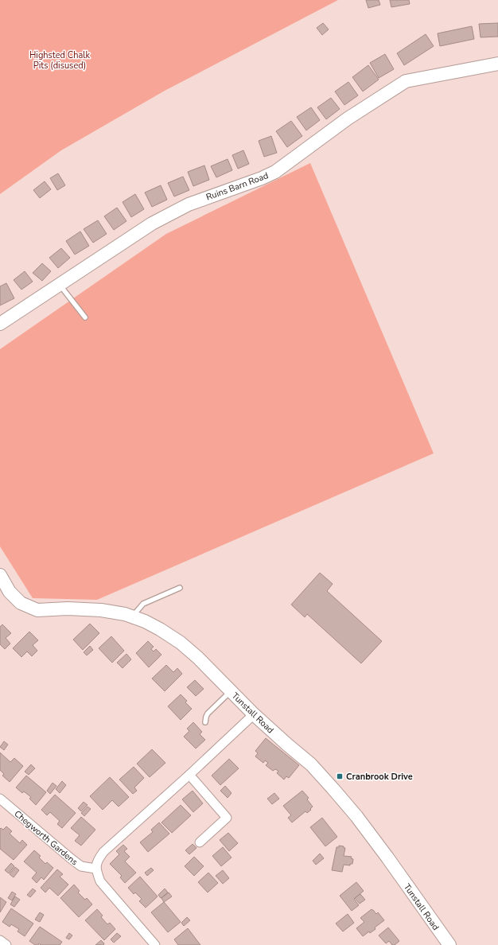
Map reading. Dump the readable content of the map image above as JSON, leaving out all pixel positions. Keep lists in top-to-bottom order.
{
  "streets": {
    "street": ["Ruins Barn Road", "Tunstall Road", "Chegworth Gardens"]
  },
  "parks": ["Highsted Chalk Pits (disused)"],
  "places": {
    "transit": ["Cranbrook Drive"]
  }
}
